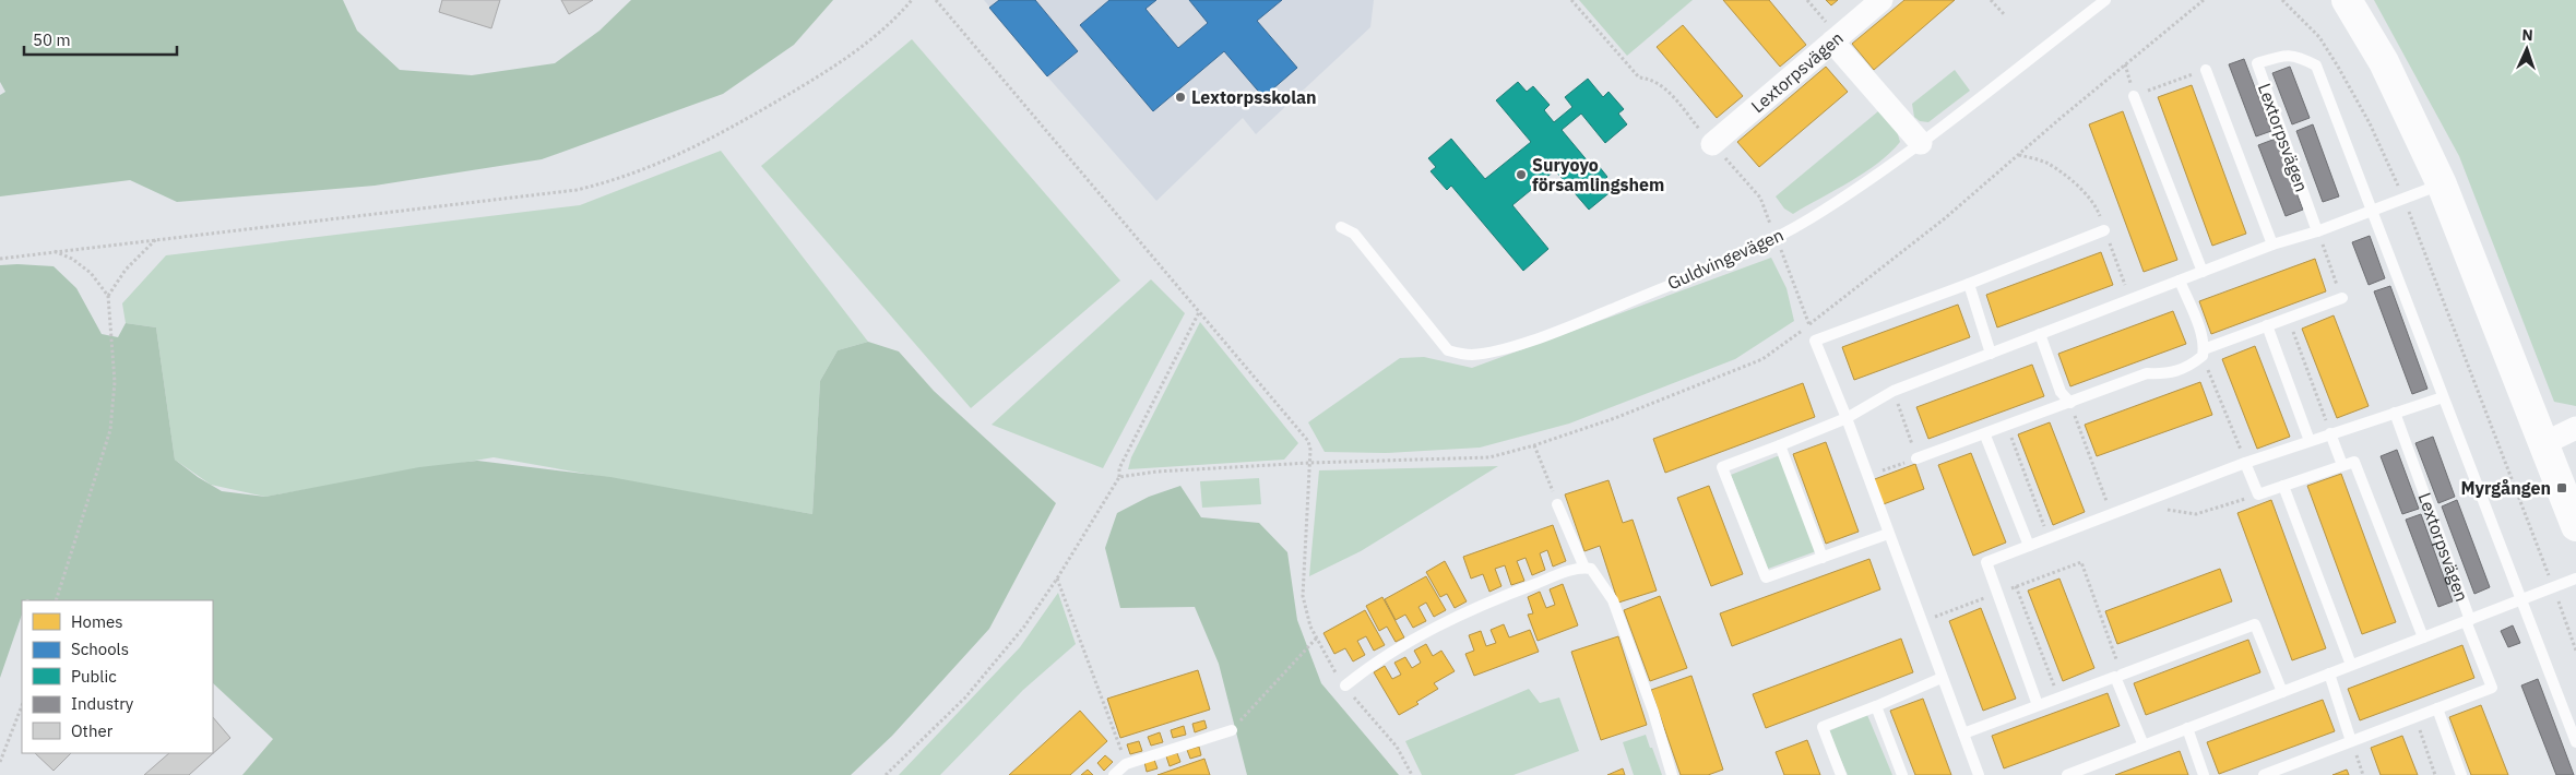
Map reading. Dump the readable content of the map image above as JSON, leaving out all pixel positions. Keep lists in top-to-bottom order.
{
  "streets": {
    "street": ["Lextorpsvägen"],
    "lane": ["Guldvingevägen"]
  },
  "places": {
    "other": ["Lextorpsskolan", "Suryoyo församlingshem"],
    "transit": ["Myrgången"]
  },
  "legend": [
    "Homes",
    "Schools",
    "Public",
    "Industry",
    "Other"
  ],
  "scale_bar": "50 m",
  "north": "top"
}
